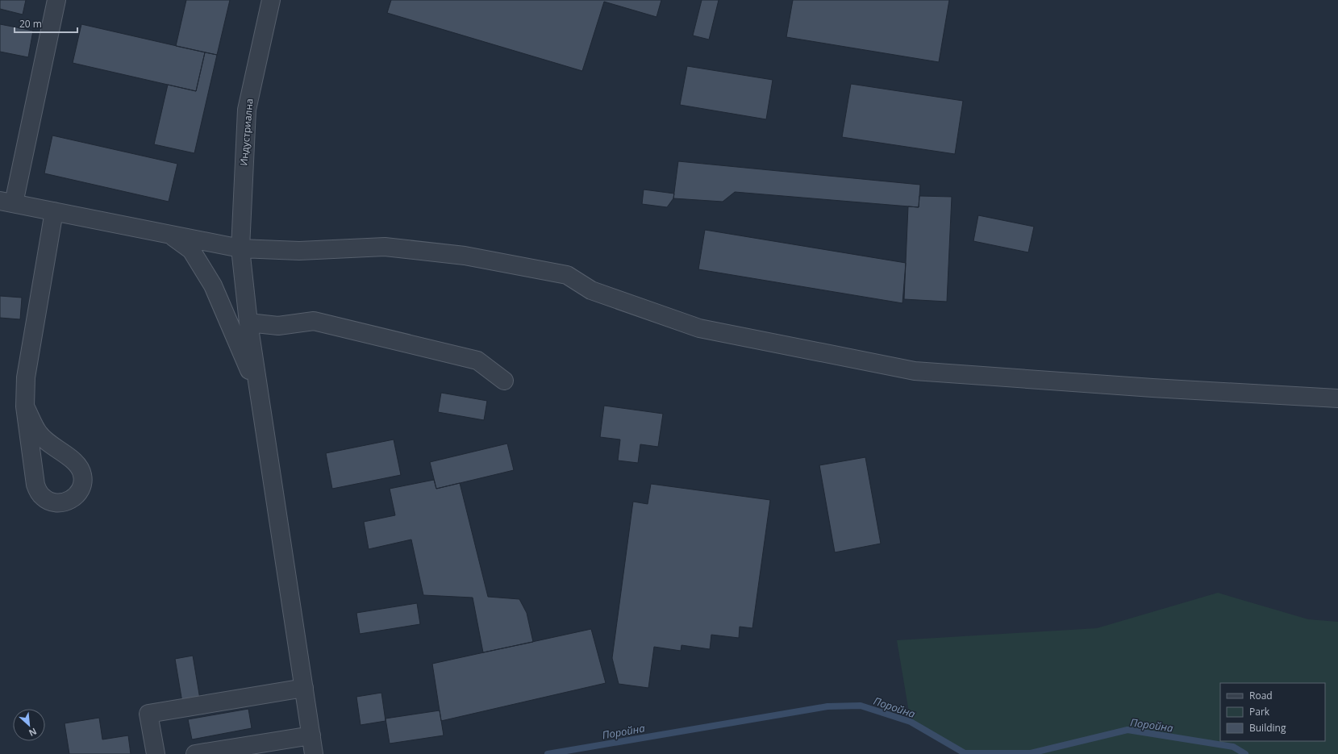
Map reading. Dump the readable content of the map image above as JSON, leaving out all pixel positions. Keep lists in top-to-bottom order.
{
  "streets": {
    "street": ["Индустриална"]
  },
  "water": ["Поройна"],
  "legend": ["Road", "Park", "Building"],
  "scale_bar": "20 m",
  "north": "bottom right"
}
